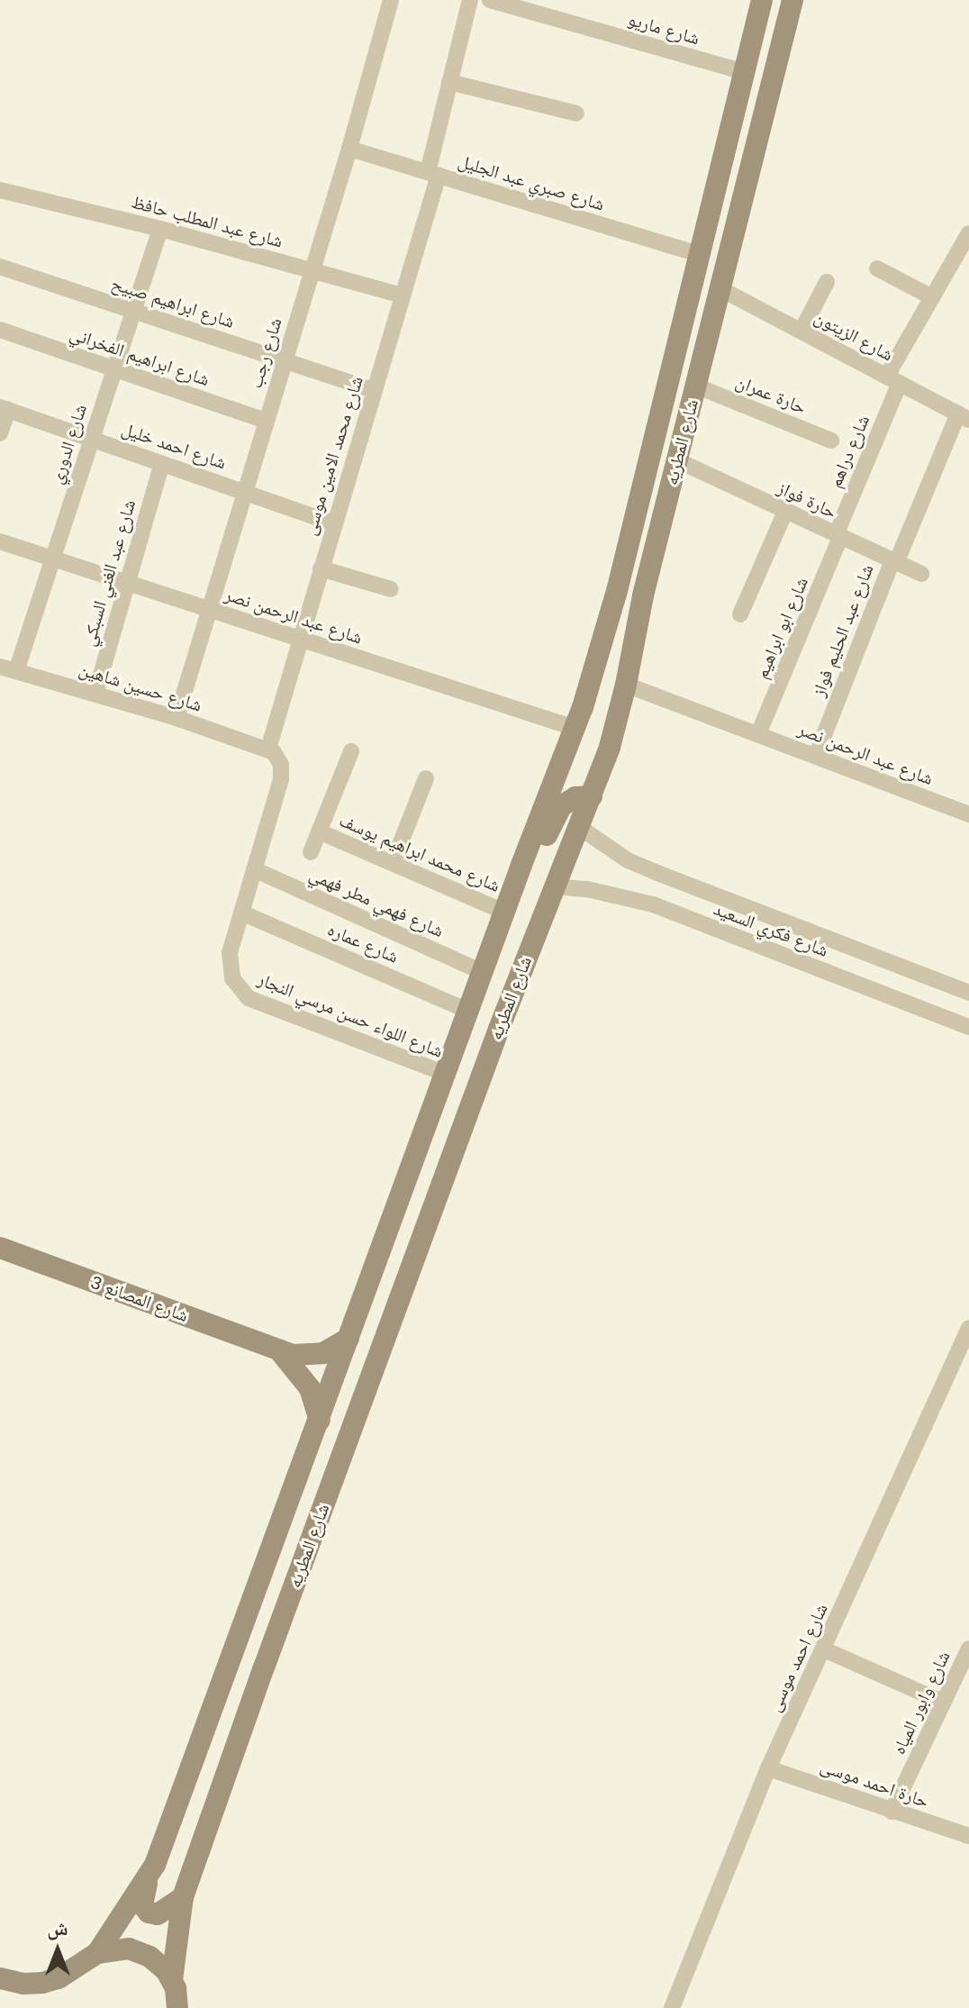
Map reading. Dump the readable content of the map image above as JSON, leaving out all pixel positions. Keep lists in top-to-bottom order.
{
  "streets": {
    "main road": ["شارع المطريه", "شارع المصانع 3"],
    "street": [
      "شارع ماريو",
      "شارع صبري عبد الجليل",
      "شارع عبد المطلب حافظ",
      "شارع ابراهيم صبيح",
      "شارع الزيتون",
      "شارع رجب",
      "شارع ابراهيم الفخراني",
      "حارة عمران",
      "شارع الدوري",
      "شارع احمد خليل",
      "شارع دراهم",
      "شارع محمد الامين موسى",
      "حارة فواز",
      "شارع عبد الغني السبكي",
      "شارع عبد الرحمن نصر",
      "شارع ابو ابراهيم",
      "شارع عبد الحليم فواز",
      "شارع حسين شاهين",
      "شارع محمد ابراهيم يوسف",
      "شارع فهمي مطر فهمي",
      "شارع فكري السعيد",
      "شارع عماره",
      "شارع اللواء حسن مرسي النجار",
      "شارع احمد موسى",
      "شارع وابور المياه",
      "حارة احمد موسى"
    ]
  },
  "crossings": [
    ["شارع ماريو", "شارع المطريه"],
    ["شارع صبري عبد الجليل", "شارع رجب"],
    ["شارع صبري عبد الجليل", "شارع المطريه"],
    ["شارع صبري عبد الجليل", "شارع محمد الامين موسى"],
    ["شارع عبد المطلب حافظ", "شارع رجب"],
    ["شارع عبد المطلب حافظ", "شارع الدوري"],
    ["شارع عبد المطلب حافظ", "شارع محمد الامين موسى"],
    ["شارع ابراهيم صبيح", "شارع رجب"],
    ["شارع ابراهيم صبيح", "شارع الدوري"],
    ["شارع ابراهيم صبيح", "شارع محمد الامين موسى"],
    ["شارع الزيتون", "شارع المطريه"],
    ["شارع الزيتون", "شارع دراهم"],
    ["شارع الزيتون", "شارع عبد الحليم فواز"],
    ["شارع رجب", "شارع ابراهيم الفخراني"],
    ["شارع رجب", "شارع احمد خليل"],
    ["شارع رجب", "شارع عبد الرحمن نصر"],
    ["شارع رجب", "شارع حسين شاهين"],
    ["شارع ابراهيم الفخراني", "شارع الدوري"],
    ["حارة عمران", "شارع المطريه"],
    ["شارع المطريه", "حارة فواز"],
    ["شارع المطريه", "شارع عبد الرحمن نصر"],
    ["شارع المطريه", "شارع محمد ابراهيم يوسف"],
    ["شارع المطريه", "شارع فهمي مطر فهمي"],
    ["شارع المطريه", "شارع فكري السعيد"],
    ["شارع المطريه", "شارع عماره"],
    ["شارع المطريه", "شارع اللواء حسن مرسي النجار"],
    ["شارع المطريه", "شارع المصانع 3"],
    ["شارع الدوري", "شارع احمد خليل"],
    ["شارع الدوري", "شارع عبد الرحمن نصر"],
    ["شارع الدوري", "شارع حسين شاهين"],
    ["شارع احمد خليل", "شارع محمد الامين موسى"],
    ["شارع احمد خليل", "شارع عبد الغني السبكي"],
    ["شارع دراهم", "حارة فواز"],
    ["شارع دراهم", "شارع ابو ابراهيم"],
    ["شارع محمد الامين موسى", "شارع عبد الرحمن نصر"],
    ["شارع محمد الامين موسى", "شارع حسين شاهين"],
    ["شارع محمد الامين موسى", "شارع اللواء حسن مرسي النجار"],
    ["حارة فواز", "شارع ابو ابراهيم"],
    ["حارة فواز", "شارع عبد الحليم فواز"],
    ["شارع عبد الغني السبكي", "شارع عبد الرحمن نصر"],
    ["شارع عبد الغني السبكي", "شارع حسين شاهين"],
    ["شارع عبد الرحمن نصر", "شارع ابو ابراهيم"],
    ["شارع عبد الرحمن نصر", "شارع عبد الحليم فواز"],
    ["شارع حسين شاهين", "شارع اللواء حسن مرسي النجار"],
    ["شارع فهمي مطر فهمي", "شارع اللواء حسن مرسي النجار"],
    ["شارع عماره", "شارع اللواء حسن مرسي النجار"],
    ["شارع احمد موسى", "حارة احمد موسى"],
    ["شارع وابور المياه", "حارة احمد موسى"]
  ],
  "north": "top"
}
